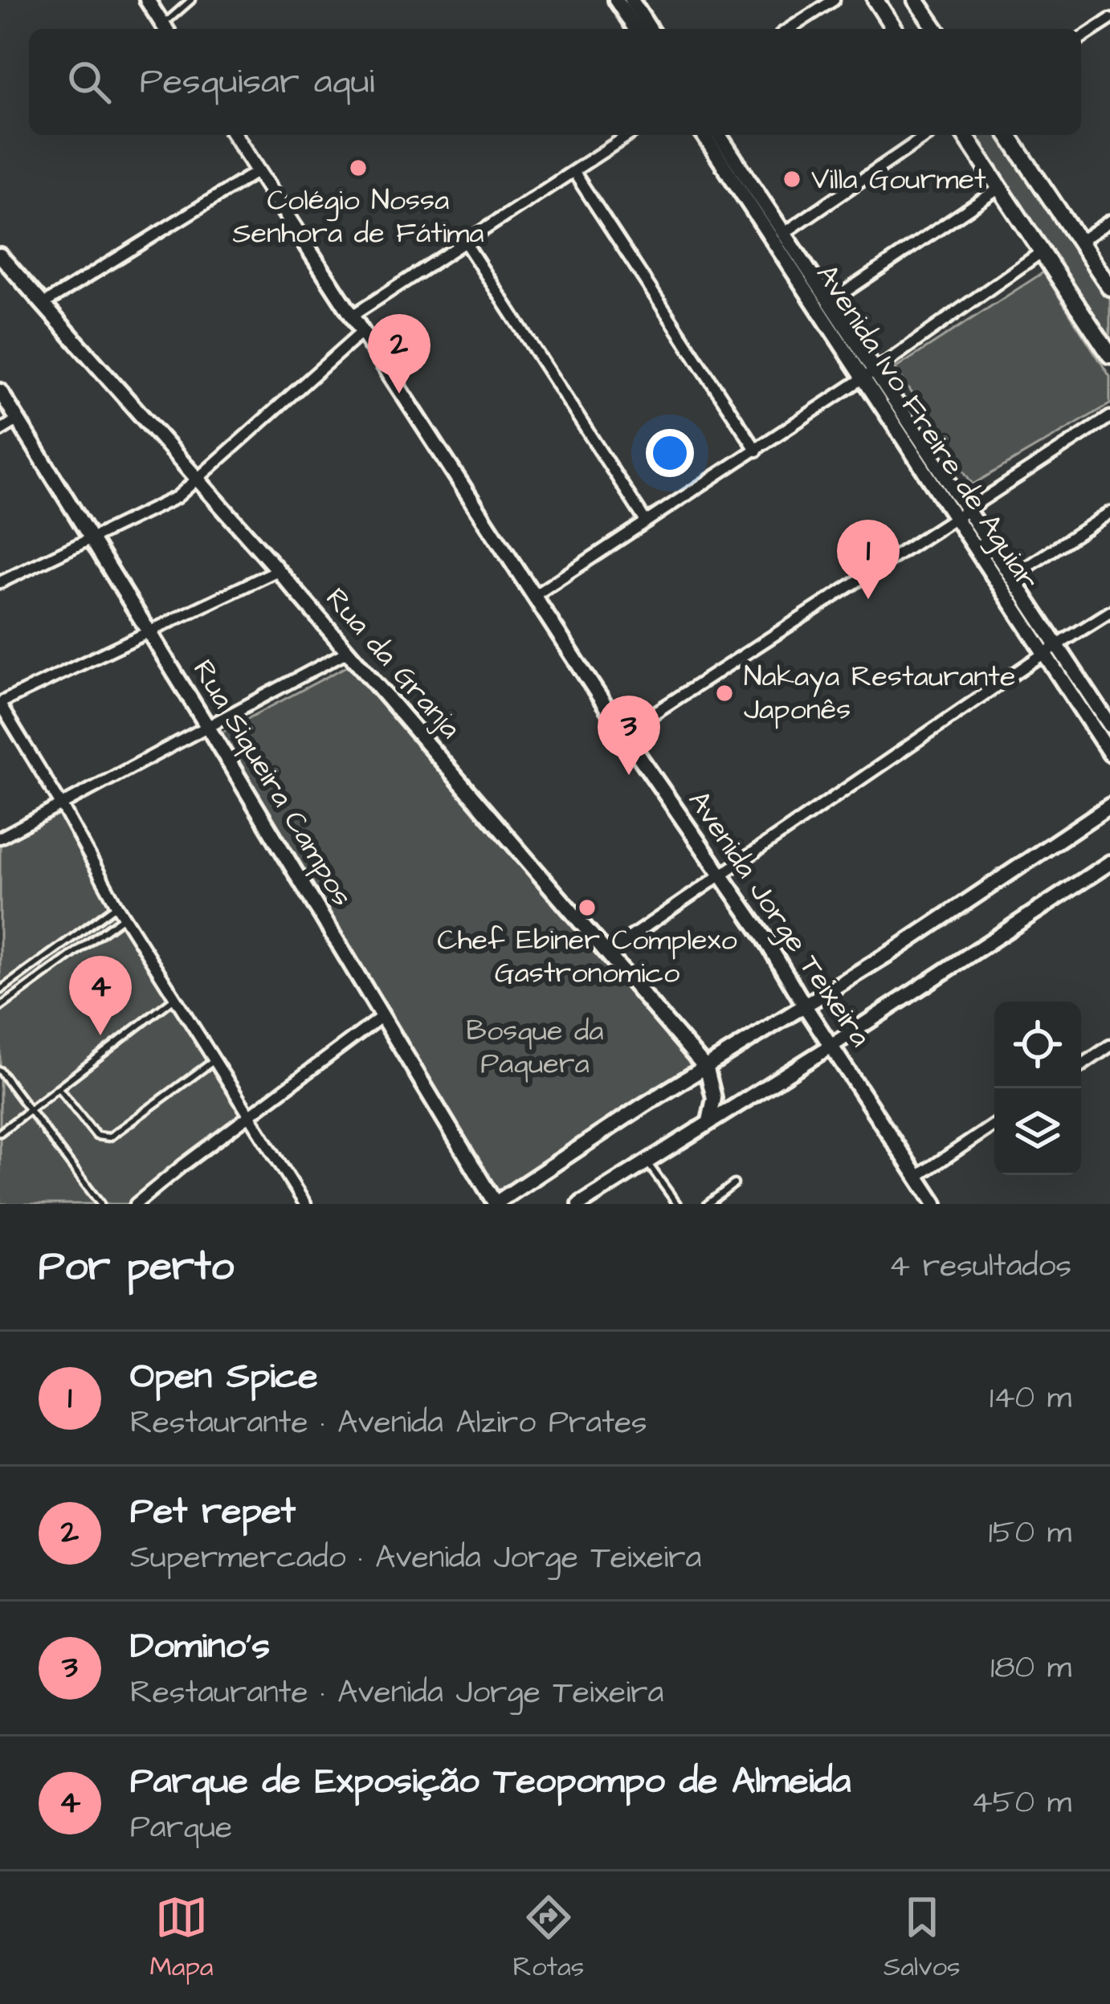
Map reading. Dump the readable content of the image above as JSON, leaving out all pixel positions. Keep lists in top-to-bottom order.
{
  "streets": {
    "street": [
      "Avenida Ivo Freire de Aguiar",
      "Rua da Granja",
      "Rua Siqueira Campos",
      "Avenida Jorge Teixeira"
    ]
  },
  "parks": ["Bosque da Paquera"],
  "places": [
    "Colégio Nossa Senhora de Fátima",
    "Villa Gourmet",
    "Nakaya Restaurante Japonês",
    "Chef Ebiner Complexo Gastronomico"
  ],
  "page": {
    "search": "Pesquisar aqui",
    "pins": [
      "2",
      "1",
      "3",
      "4"
    ],
    "heading": ["Por perto", "4 resultados"],
    "list": [
      {
        "mark": "1",
        "name": "Open Spice",
        "note": "Restaurante · Avenida Alziro Prates",
        "value": "140 m"
      },
      {
        "mark": "2",
        "name": "Pet repet",
        "note": "Supermercado · Avenida Jorge Teixeira",
        "value": "150 m"
      },
      {
        "mark": "3",
        "name": "Domino's",
        "note": "Restaurante · Avenida Jorge Teixeira",
        "value": "180 m"
      },
      {
        "mark": "4",
        "name": "Parque de Exposição Teopompo de Almeida",
        "note": "Parque",
        "value": "450 m"
      }
    ],
    "nav": ["Mapa", "Rotas", "Salvos"]
  }
}
